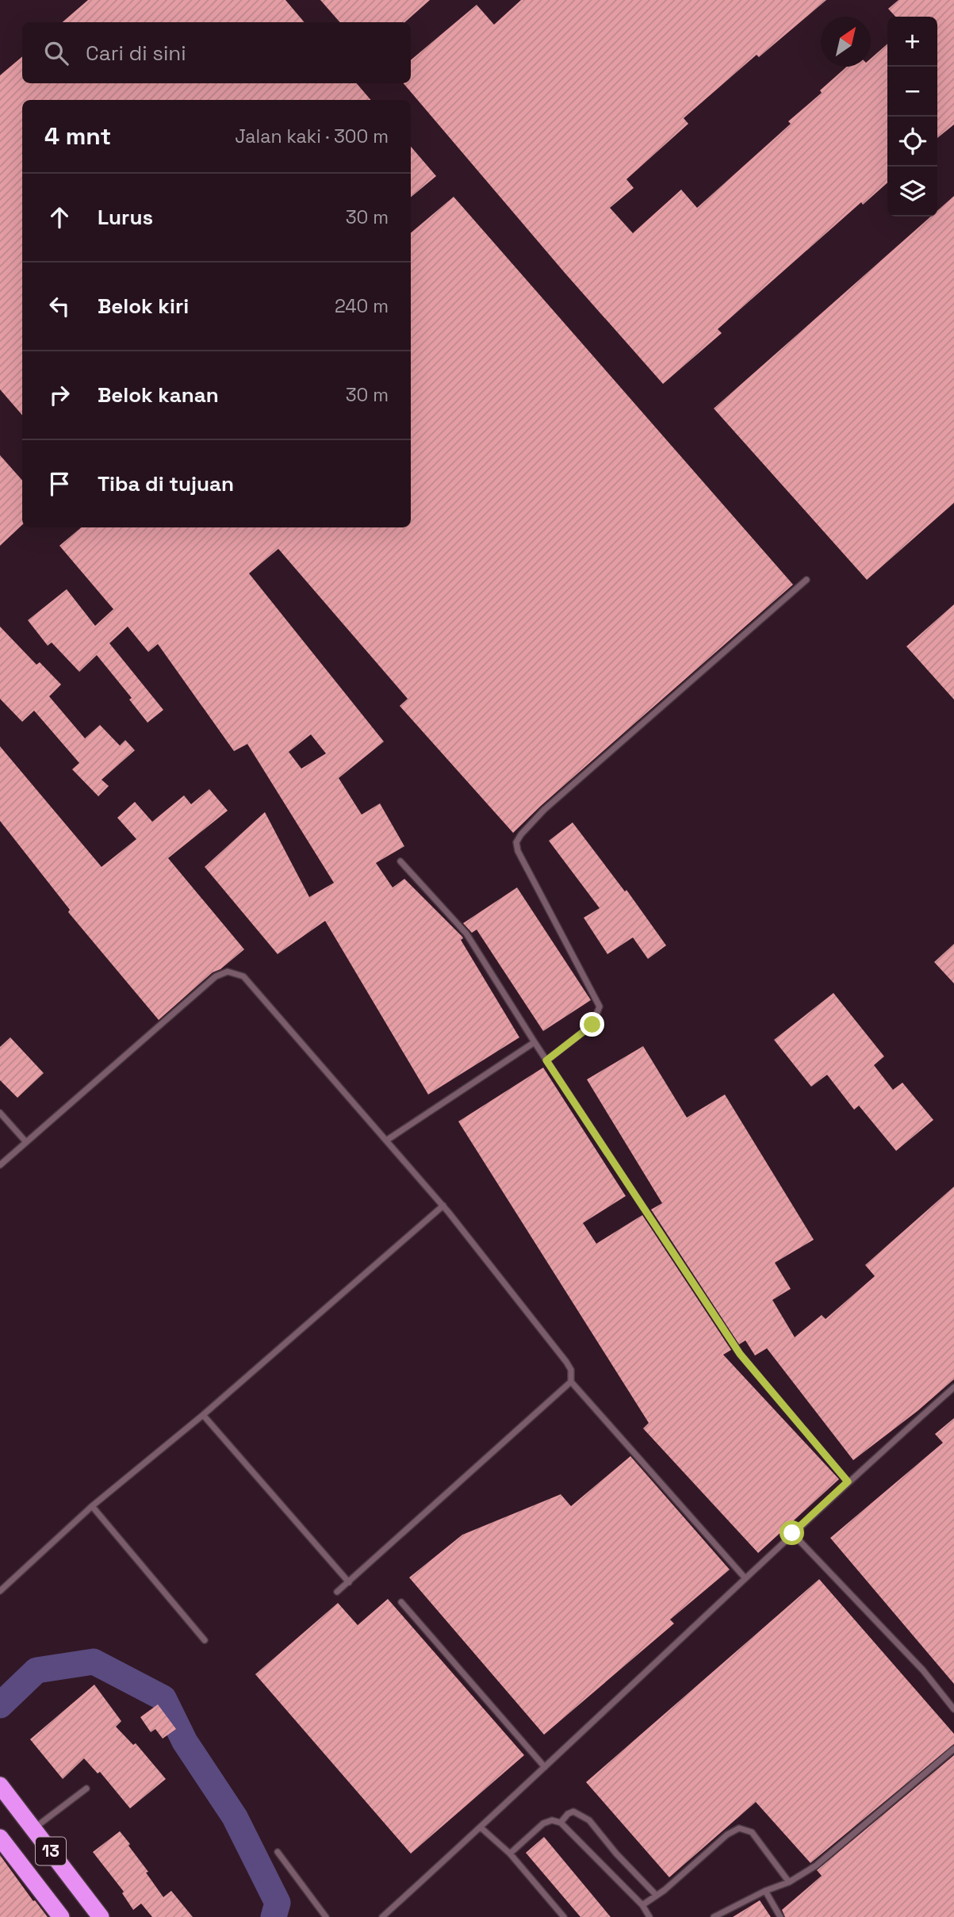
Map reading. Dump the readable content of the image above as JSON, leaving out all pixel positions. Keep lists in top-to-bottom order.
{
  "streets": {
    "highway": ["13"]
  },
  "north": "top right",
  "page": {
    "map_buttons": ["+", "−"],
    "search": "Cari di sini",
    "heading": ["4 mnt", "Jalan kaki · 300 m"],
    "list": [
      ["Lurus", "30 m"],
      ["Belok kiri", "240 m"],
      ["Belok kanan", "30 m"],
      "Tiba di tujuan"
    ]
  }
}
